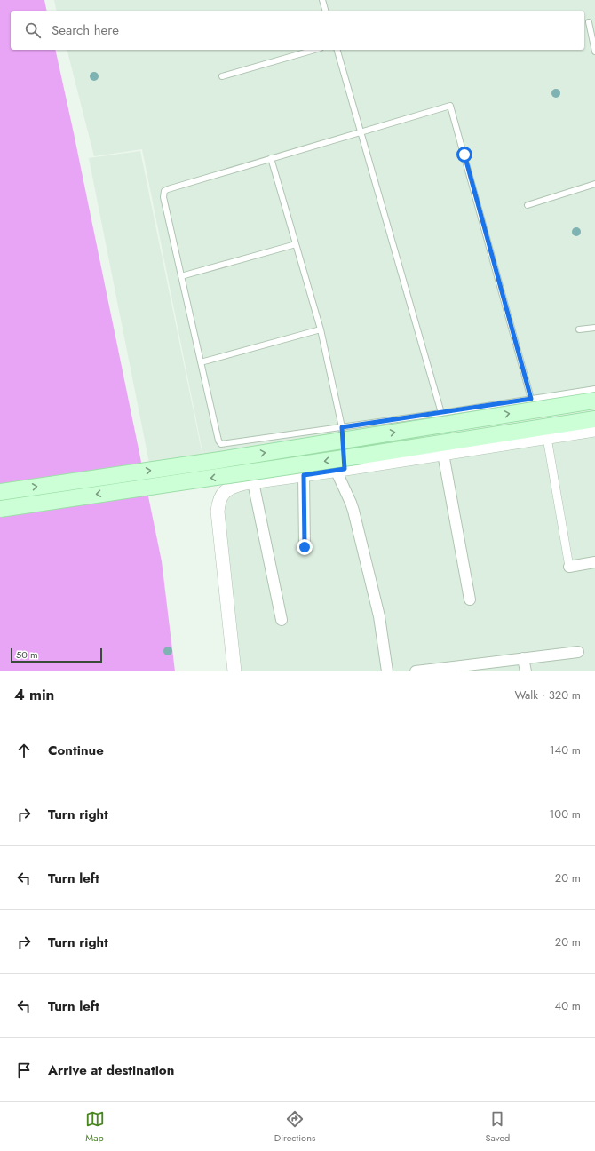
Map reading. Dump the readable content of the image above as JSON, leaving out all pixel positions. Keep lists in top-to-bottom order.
{
  "scale_bar": "50 m",
  "page": {
    "search": "Search here",
    "scale": "50 m",
    "heading": ["4 min", "Walk · 320 m"],
    "list": [
      ["Continue", "140 m"],
      ["Turn right", "100 m"],
      ["Turn left", "20 m"],
      ["Turn right", "20 m"],
      ["Turn left", "40 m"],
      "Arrive at destination"
    ],
    "nav": ["Map", "Directions", "Saved"]
  }
}
